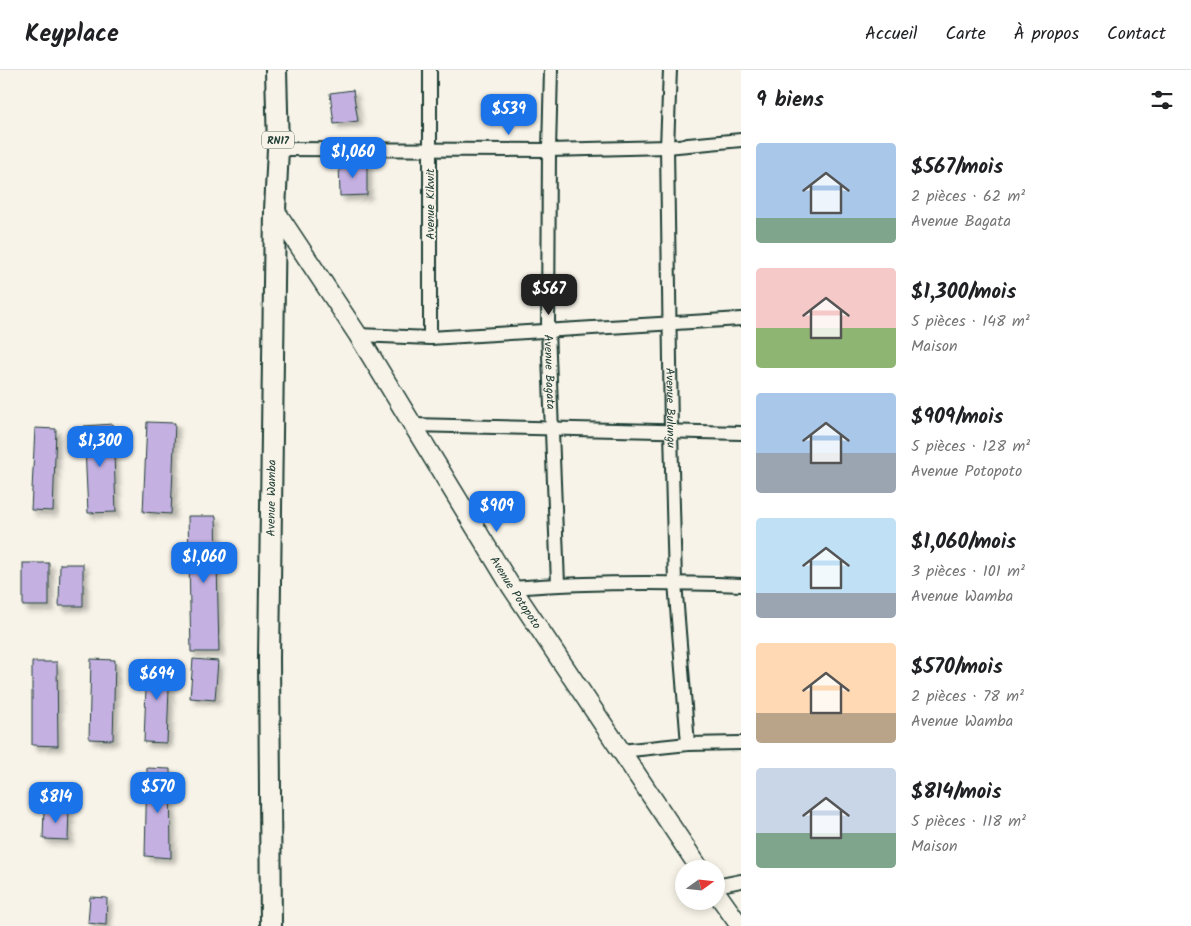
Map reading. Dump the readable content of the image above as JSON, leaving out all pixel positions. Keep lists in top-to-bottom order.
{
  "streets": {
    "main road": ["RN17", "Avenue Wamba"],
    "street": [
      "Avenue Kikwit",
      "Avenue Bagata",
      "Avenue Bulungu",
      "Avenue Potopoto"
    ]
  },
  "crossings": [
    ["Avenue Wamba", "Avenue Potopoto"]
  ],
  "north": "right",
  "page": {
    "header": "Keyplace",
    "nav": [
      "Accueil",
      "Carte",
      "À propos",
      "Contact"
    ],
    "heading": "9 biens",
    "price": [
      "$539",
      "$1,060",
      "$567",
      "$1,300",
      "$909",
      "$1,060",
      "$694",
      "$570",
      "$814"
    ],
    "list": [
      {
        "name": "$567/mois",
        "note": "2 pièces · 62 m² · Avenue Bagata"
      },
      {
        "name": "$1,300/mois",
        "note": "5 pièces · 148 m² · Maison"
      },
      {
        "name": "$909/mois",
        "note": "5 pièces · 128 m² · Avenue Potopoto"
      },
      {
        "name": "$1,060/mois",
        "note": "3 pièces · 101 m² · Avenue Wamba"
      },
      {
        "name": "$570/mois",
        "note": "2 pièces · 78 m² · Avenue Wamba"
      },
      {
        "name": "$814/mois",
        "note": "5 pièces · 118 m² · Maison"
      }
    ]
  }
}
